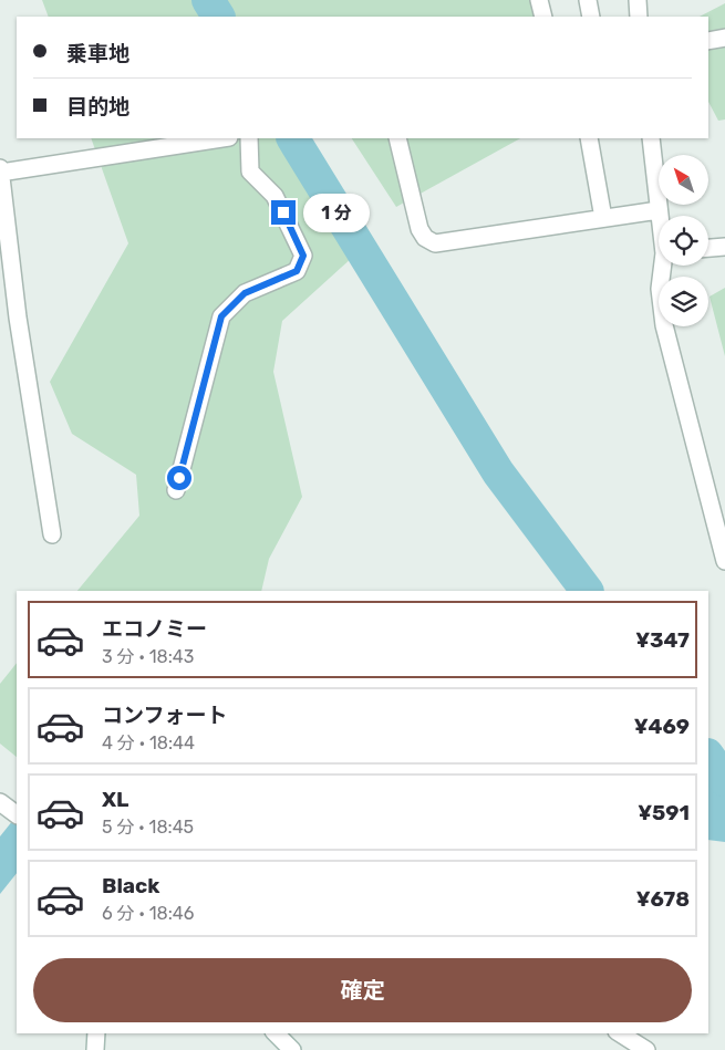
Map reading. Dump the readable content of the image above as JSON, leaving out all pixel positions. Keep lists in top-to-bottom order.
{
  "north": "top left",
  "page": {
    "banner": ["乗車地", "目的地"],
    "bubble": "1 分",
    "list": [
      {
        "name": "エコノミー",
        "note": "3 分 · 18:43",
        "value": "¥347"
      },
      {
        "name": "コンフォート",
        "note": "4 分 · 18:44",
        "value": "¥469"
      },
      {
        "name": "XL",
        "note": "5 分 · 18:45",
        "value": "¥591"
      },
      {
        "name": "Black",
        "note": "6 分 · 18:46",
        "value": "¥678"
      }
    ],
    "buttons": "確定"
  }
}
